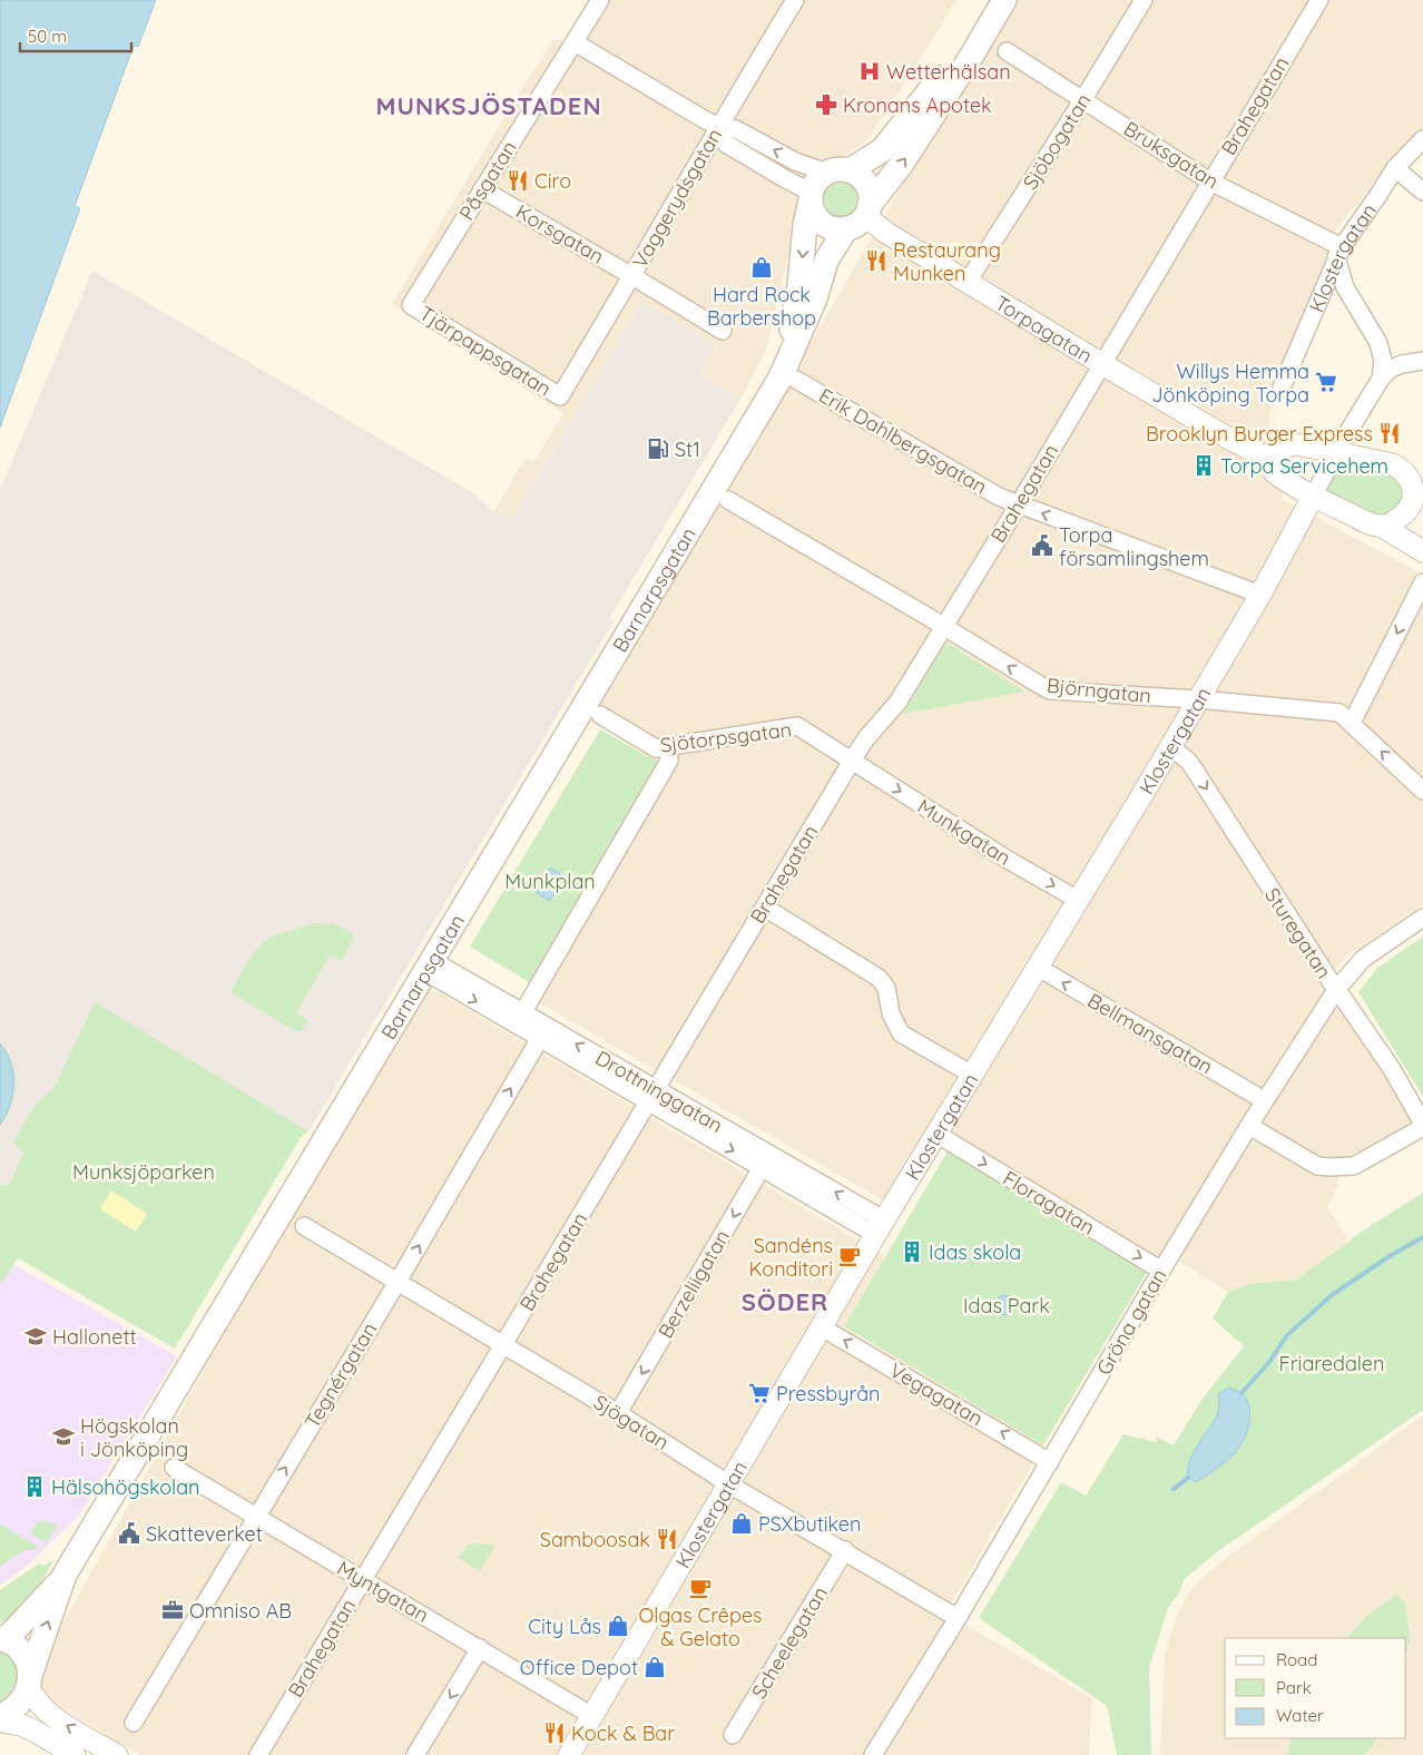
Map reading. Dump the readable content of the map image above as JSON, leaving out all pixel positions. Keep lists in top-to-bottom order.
{
  "streets": {
    "main road": ["Barnarpsgatan"],
    "street": [
      "Brahegatan",
      "Sjöbogatan",
      "Bruksgatan",
      "Påsgatan",
      "Vaggerydsgatan",
      "Korsgatan",
      "Klostergatan",
      "Torpagatan",
      "Tjärpappsgatan",
      "Erik Dahlbergsgatan",
      "Björngatan",
      "Sjötorpsgatan",
      "Munkgatan",
      "Sturegatan",
      "Bellmansgatan",
      "Drottninggatan",
      "Floragatan",
      "Berzeliigatan",
      "Gröna gatan",
      "Tegnérgatan",
      "Vegagatan",
      "Sjögatan",
      "Myntgatan",
      "Scheelegatan"
    ]
  },
  "crossings": [
    ["Brahegatan", "Bruksgatan"],
    ["Brahegatan", "Torpagatan"],
    ["Brahegatan", "Erik Dahlbergsgatan"],
    ["Brahegatan", "Björngatan"],
    ["Brahegatan", "Sjötorpsgatan"],
    ["Brahegatan", "Munkgatan"],
    ["Brahegatan", "Drottninggatan"],
    ["Brahegatan", "Sjögatan"],
    ["Brahegatan", "Myntgatan"],
    ["Sjöbogatan", "Bruksgatan"],
    ["Sjöbogatan", "Torpagatan"],
    ["Bruksgatan", "Klostergatan"],
    ["Påsgatan", "Korsgatan"],
    ["Påsgatan", "Tjärpappsgatan"],
    ["Vaggerydsgatan", "Korsgatan"],
    ["Vaggerydsgatan", "Tjärpappsgatan"],
    ["Klostergatan", "Torpagatan"],
    ["Klostergatan", "Erik Dahlbergsgatan"],
    ["Klostergatan", "Björngatan"],
    ["Klostergatan", "Munkgatan"],
    ["Klostergatan", "Sturegatan"],
    ["Klostergatan", "Bellmansgatan"],
    ["Klostergatan", "Drottninggatan"],
    ["Klostergatan", "Floragatan"],
    ["Klostergatan", "Vegagatan"],
    ["Klostergatan", "Sjögatan"],
    ["Klostergatan", "Myntgatan"],
    ["Torpagatan", "Barnarpsgatan"],
    ["Erik Dahlbergsgatan", "Barnarpsgatan"],
    ["Barnarpsgatan", "Drottninggatan"],
    ["Sjötorpsgatan", "Munkgatan"],
    ["Sturegatan", "Gröna gatan"],
    ["Bellmansgatan", "Gröna gatan"],
    ["Drottninggatan", "Berzeliigatan"],
    ["Drottninggatan", "Tegnérgatan"],
    ["Floragatan", "Gröna gatan"],
    ["Berzeliigatan", "Sjögatan"],
    ["Gröna gatan", "Vegagatan"],
    ["Gröna gatan", "Sjögatan"],
    ["Tegnérgatan", "Sjögatan"],
    ["Tegnérgatan", "Myntgatan"],
    ["Sjögatan", "Scheelegatan"]
  ],
  "one_way": [
    "Erik Dahlbergsgatan",
    "Björngatan",
    "Munkgatan",
    "Sturegatan",
    "Bellmansgatan",
    "Floragatan",
    "Berzeliigatan",
    "Tegnérgatan",
    "Vegagatan"
  ],
  "districts": ["MUNKSJÖSTADEN", "SÖDER"],
  "parks": [
    "Munkplan",
    "Munksjöparken",
    "Idas Park",
    "Friaredalen"
  ],
  "places": {
    "hospital": ["Wetterhälsan"],
    "pharmacy": ["Kronans Apotek"],
    "restaurant": [
      "Ciro",
      "Restaurang Munken",
      "Brooklyn Burger Express",
      "Samboosak",
      "Kock & Bar"
    ],
    "shop": [
      "Hard Rock Barbershop",
      "PSXbutiken",
      "City Lås",
      "Office Depot"
    ],
    "supermarket": ["Willys Hemma Jönköping Torpa", "Pressbyrån"],
    "fuel station": ["St1"],
    "building": ["Torpa Servicehem", "Idas skola", "Hälsohögskolan"],
    "public building": ["Torpa församlingshem", "Skatteverket"],
    "cafe": ["Sandéns Konditori", "Olgas Crêpes & Gelato"],
    "school or university": ["Hallonett", "Högskolan i Jönköping"],
    "office": ["Omniso AB"]
  },
  "legend": ["Road", "Park", "Water"],
  "scale_bar": "50 m"
}
